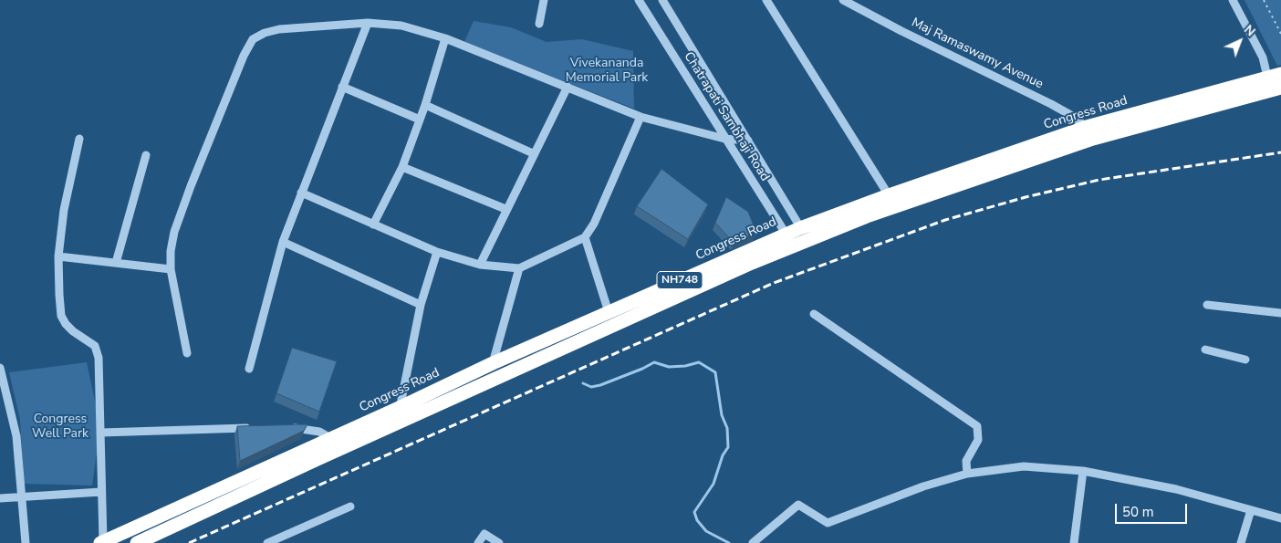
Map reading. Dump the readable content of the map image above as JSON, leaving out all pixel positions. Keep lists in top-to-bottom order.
{
  "streets": {
    "highway": ["Congress Road", "NH748"],
    "street": ["Maj Ramaswamy Avenue", "Chatrapati Sambhaji Road"]
  },
  "crossings": [
    ["Maj Ramaswamy Avenue", "Congress Road"],
    ["Congress Road", "Chatrapati Sambhaji Road"]
  ],
  "parks": ["Vivekananda Memorial Park", "Congress Well Park"],
  "scale_bar": "50 m",
  "north": "top right"
}
